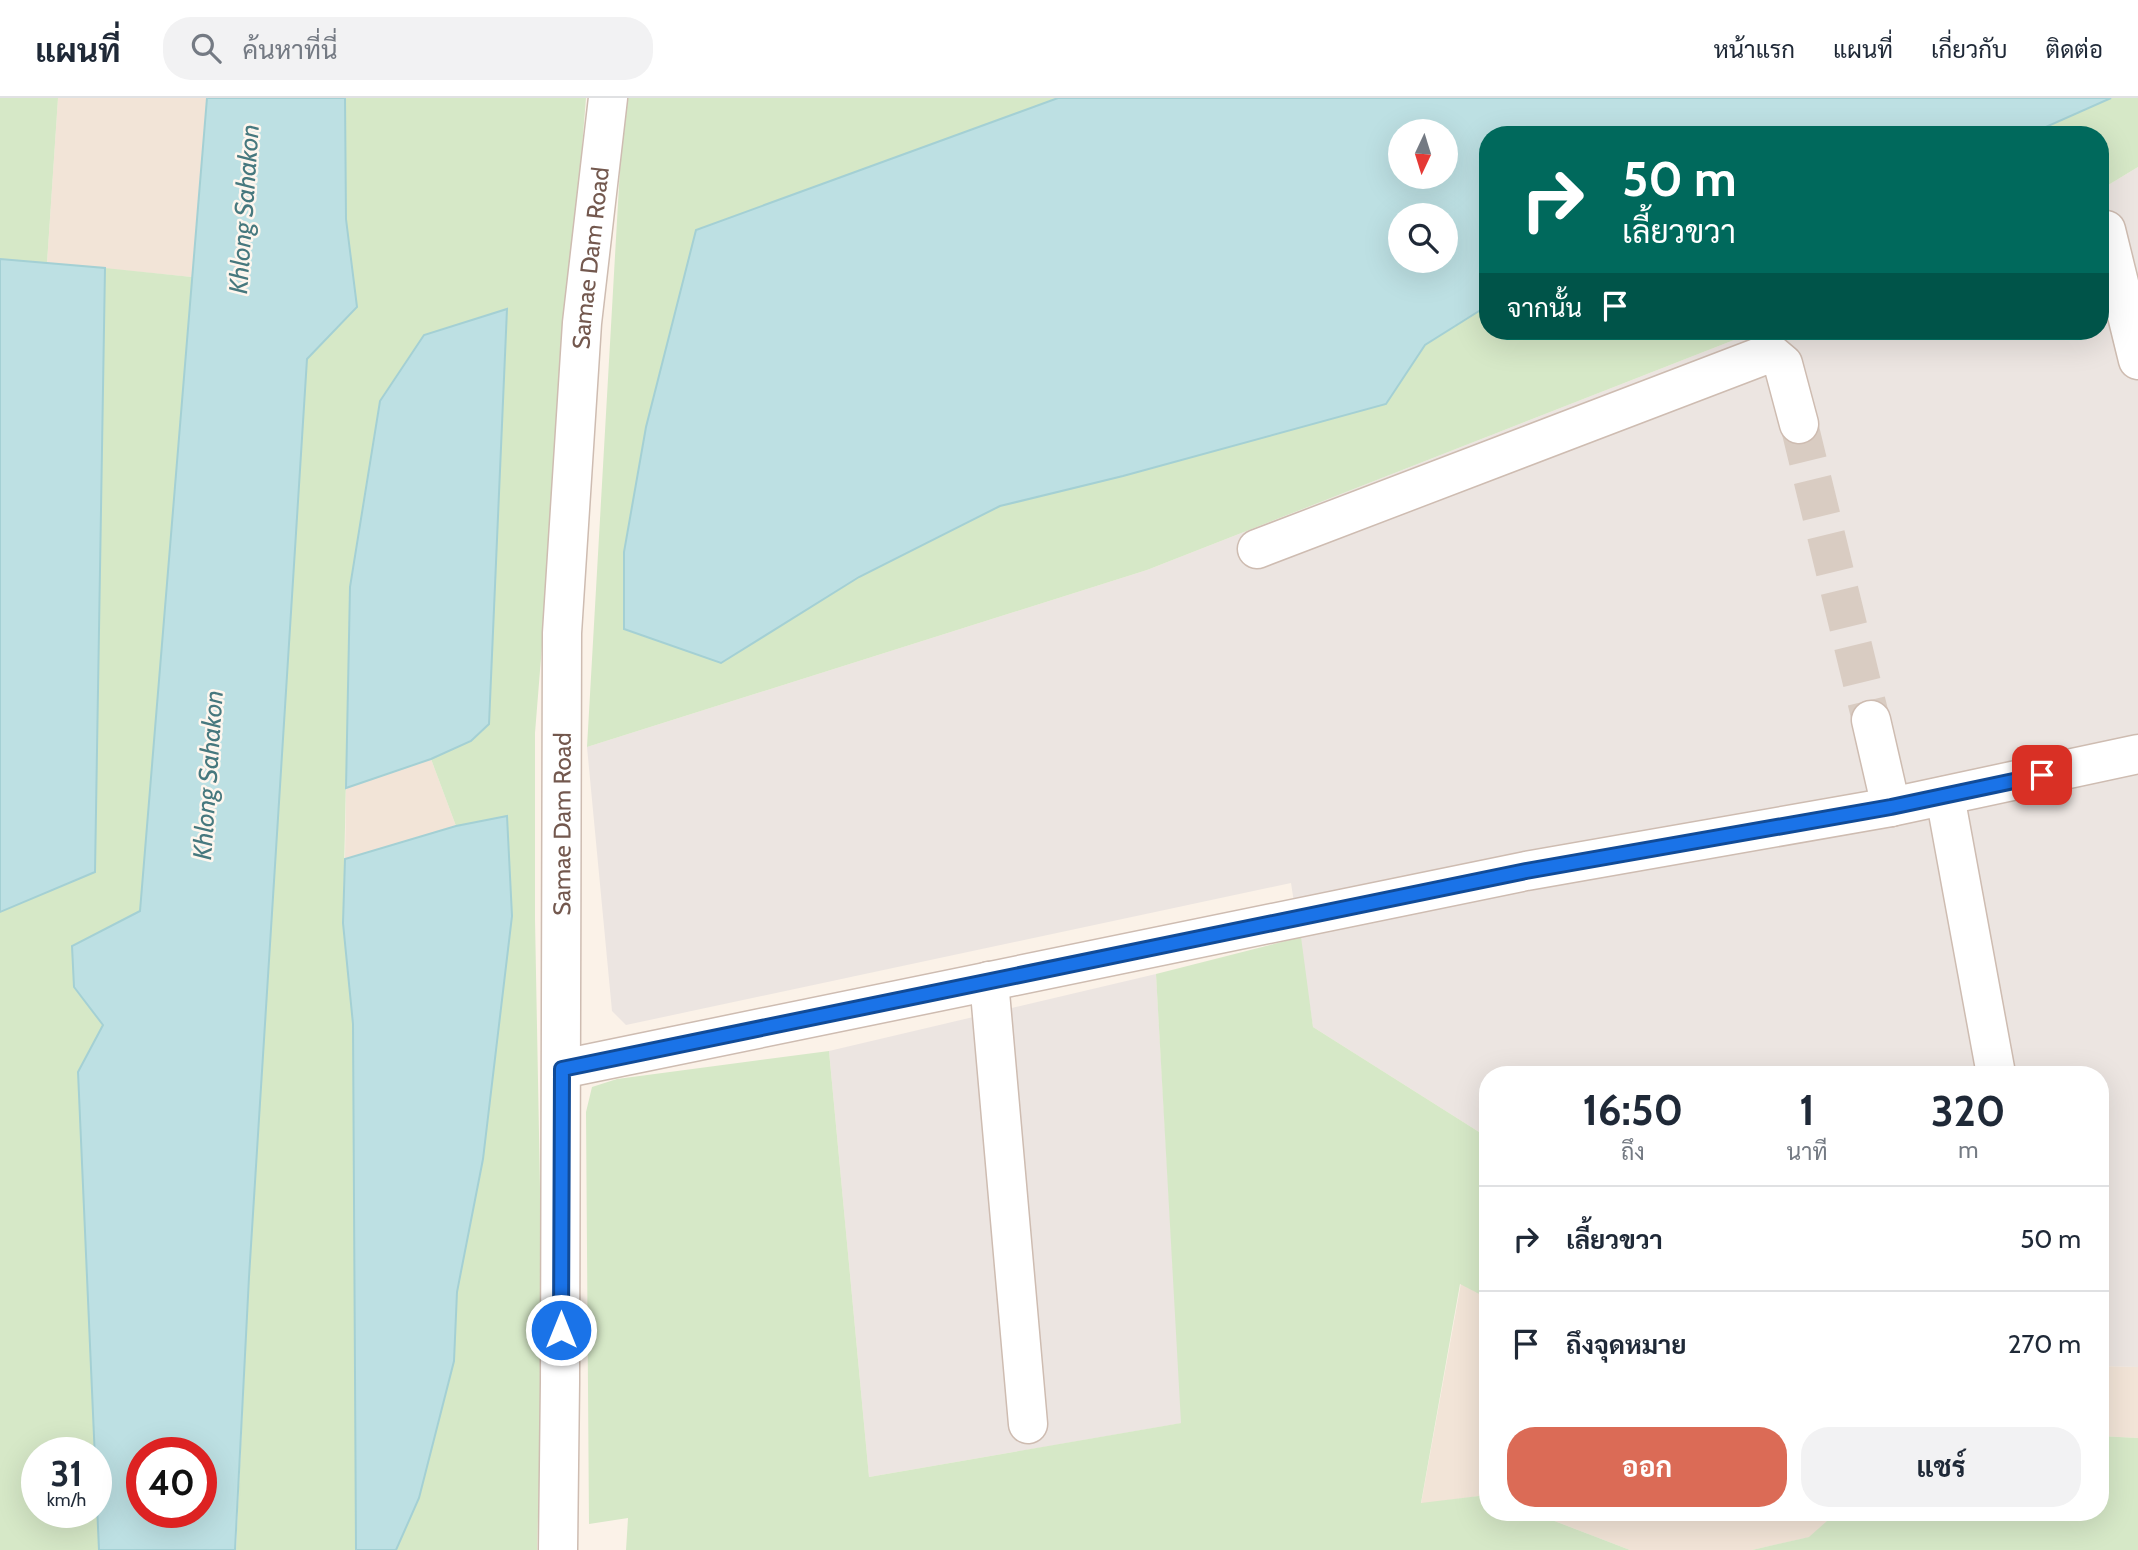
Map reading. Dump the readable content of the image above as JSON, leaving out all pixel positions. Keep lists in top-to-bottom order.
{
  "streets": {
    "street": ["Samae Dam Road"]
  },
  "water": ["Khlong Sahakon"],
  "north": "bottom",
  "page": {
    "header": "แผนที่",
    "search": "ค้นหาที่นี่",
    "nav": [
      "หน้าแรก",
      "แผนที่",
      "เกี่ยวกับ",
      "ติดต่อ"
    ],
    "turn": ["50 m", "เลี้ยวขวา"],
    "then": "จากนั้น",
    "eta": [
      "16:50",
      "ถึง",
      "1",
      "นาที",
      "320",
      "m"
    ],
    "list": [
      {
        "name": "เลี้ยวขวา",
        "value": "50 m"
      },
      {
        "name": "ถึงจุดหมาย",
        "value": "270 m"
      }
    ],
    "buttons": ["ออก", "แชร์"],
    "speed": "31 km/h",
    "limit": "40"
  }
}
